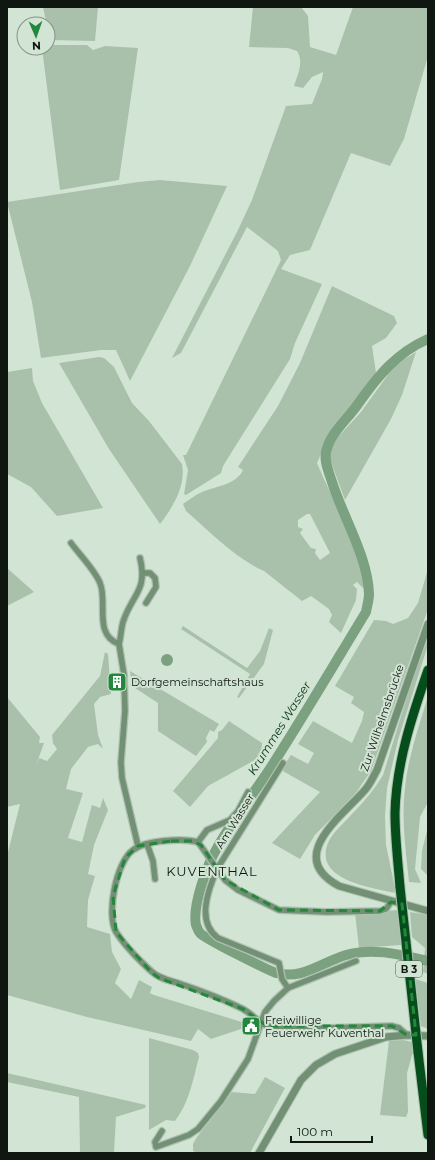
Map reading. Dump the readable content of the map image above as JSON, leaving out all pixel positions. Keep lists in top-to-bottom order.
{
  "streets": {
    "main road": ["B 3"],
    "street": ["Zur Wilhelmsbrücke", "Am Wasser"]
  },
  "districts": ["KUVENTHAL"],
  "water": ["Krummes Wasser"],
  "places": {
    "building": ["Dorfgemeinschaftshaus"],
    "public building": ["Freiwillige Feuerwehr Kuventhal"]
  },
  "scale_bar": "100 m",
  "north": "bottom"
}
